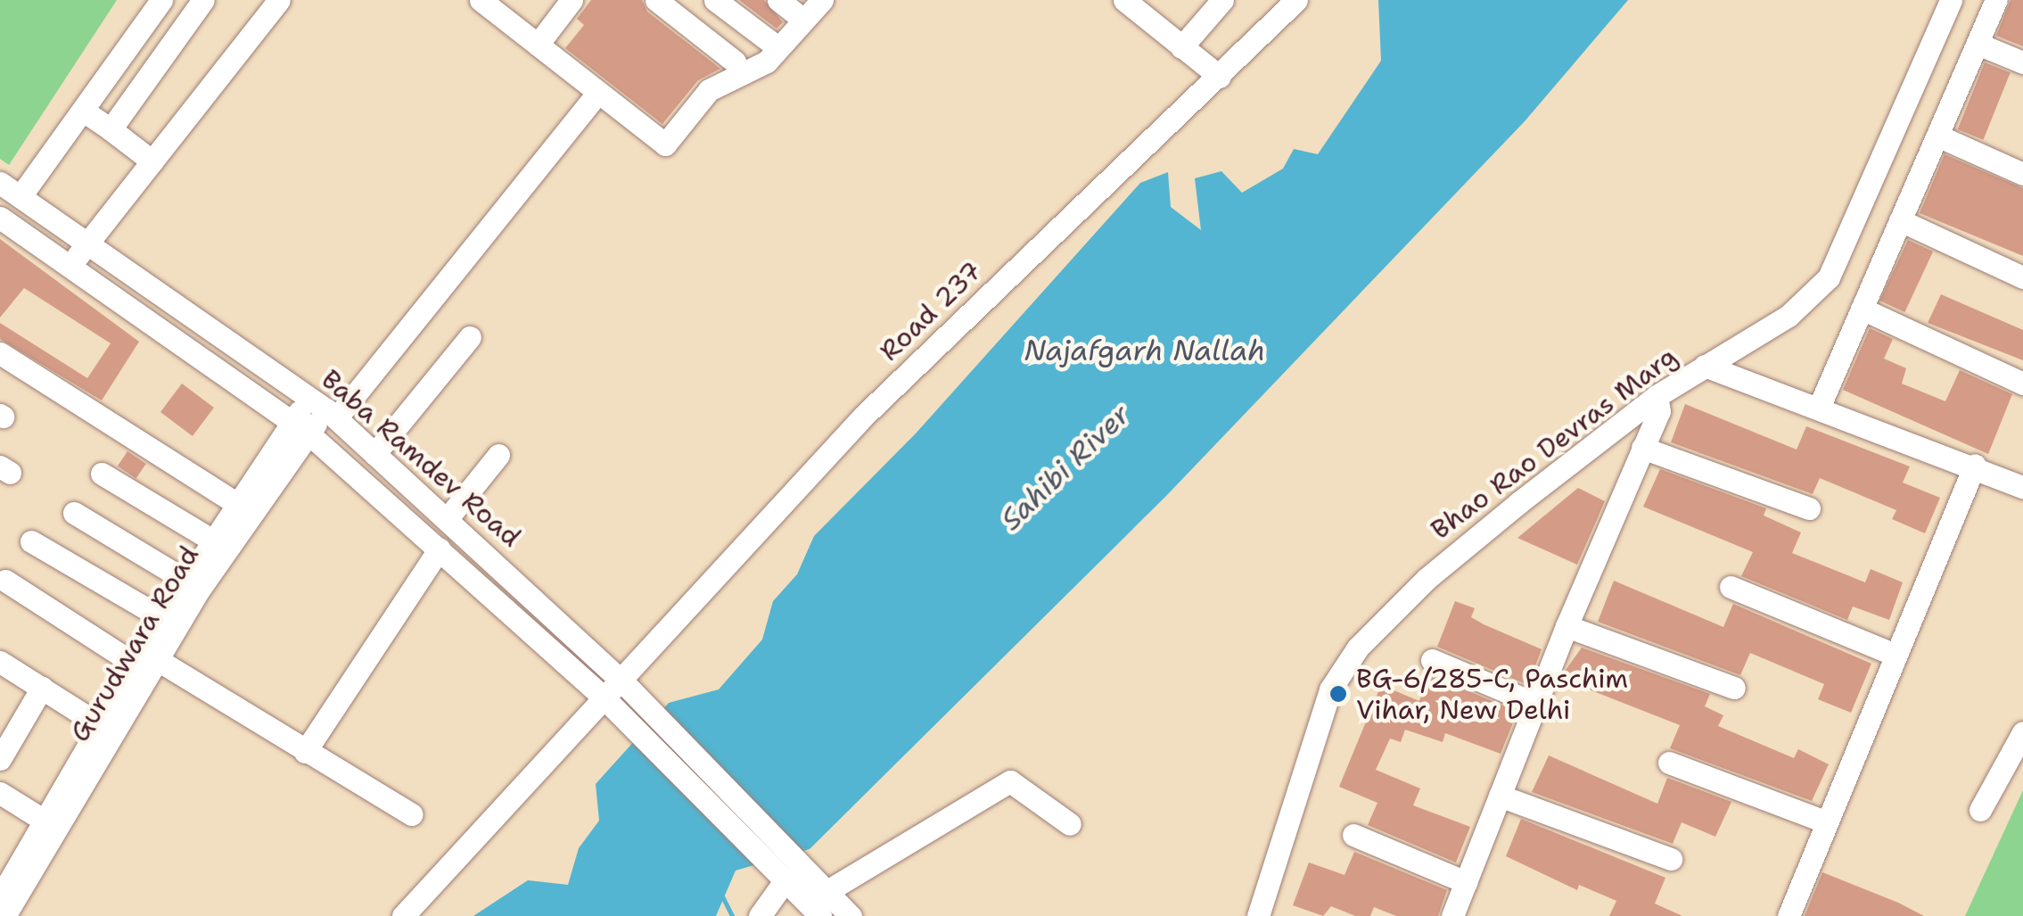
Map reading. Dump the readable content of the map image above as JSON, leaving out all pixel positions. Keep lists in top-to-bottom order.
{
  "streets": {
    "street": [
      "Road 237",
      "Bhao Rao Devras Marg",
      "Baba Ramdev Road",
      "Gurudwara Road"
    ]
  },
  "crossings": [
    ["Road 237", "Baba Ramdev Road"],
    ["Baba Ramdev Road", "Gurudwara Road"]
  ],
  "water": ["Najafgarh Nallah", "Sahibi River"],
  "places": ["BG-6/285-C, Paschim Vihar, New Delhi"]
}
